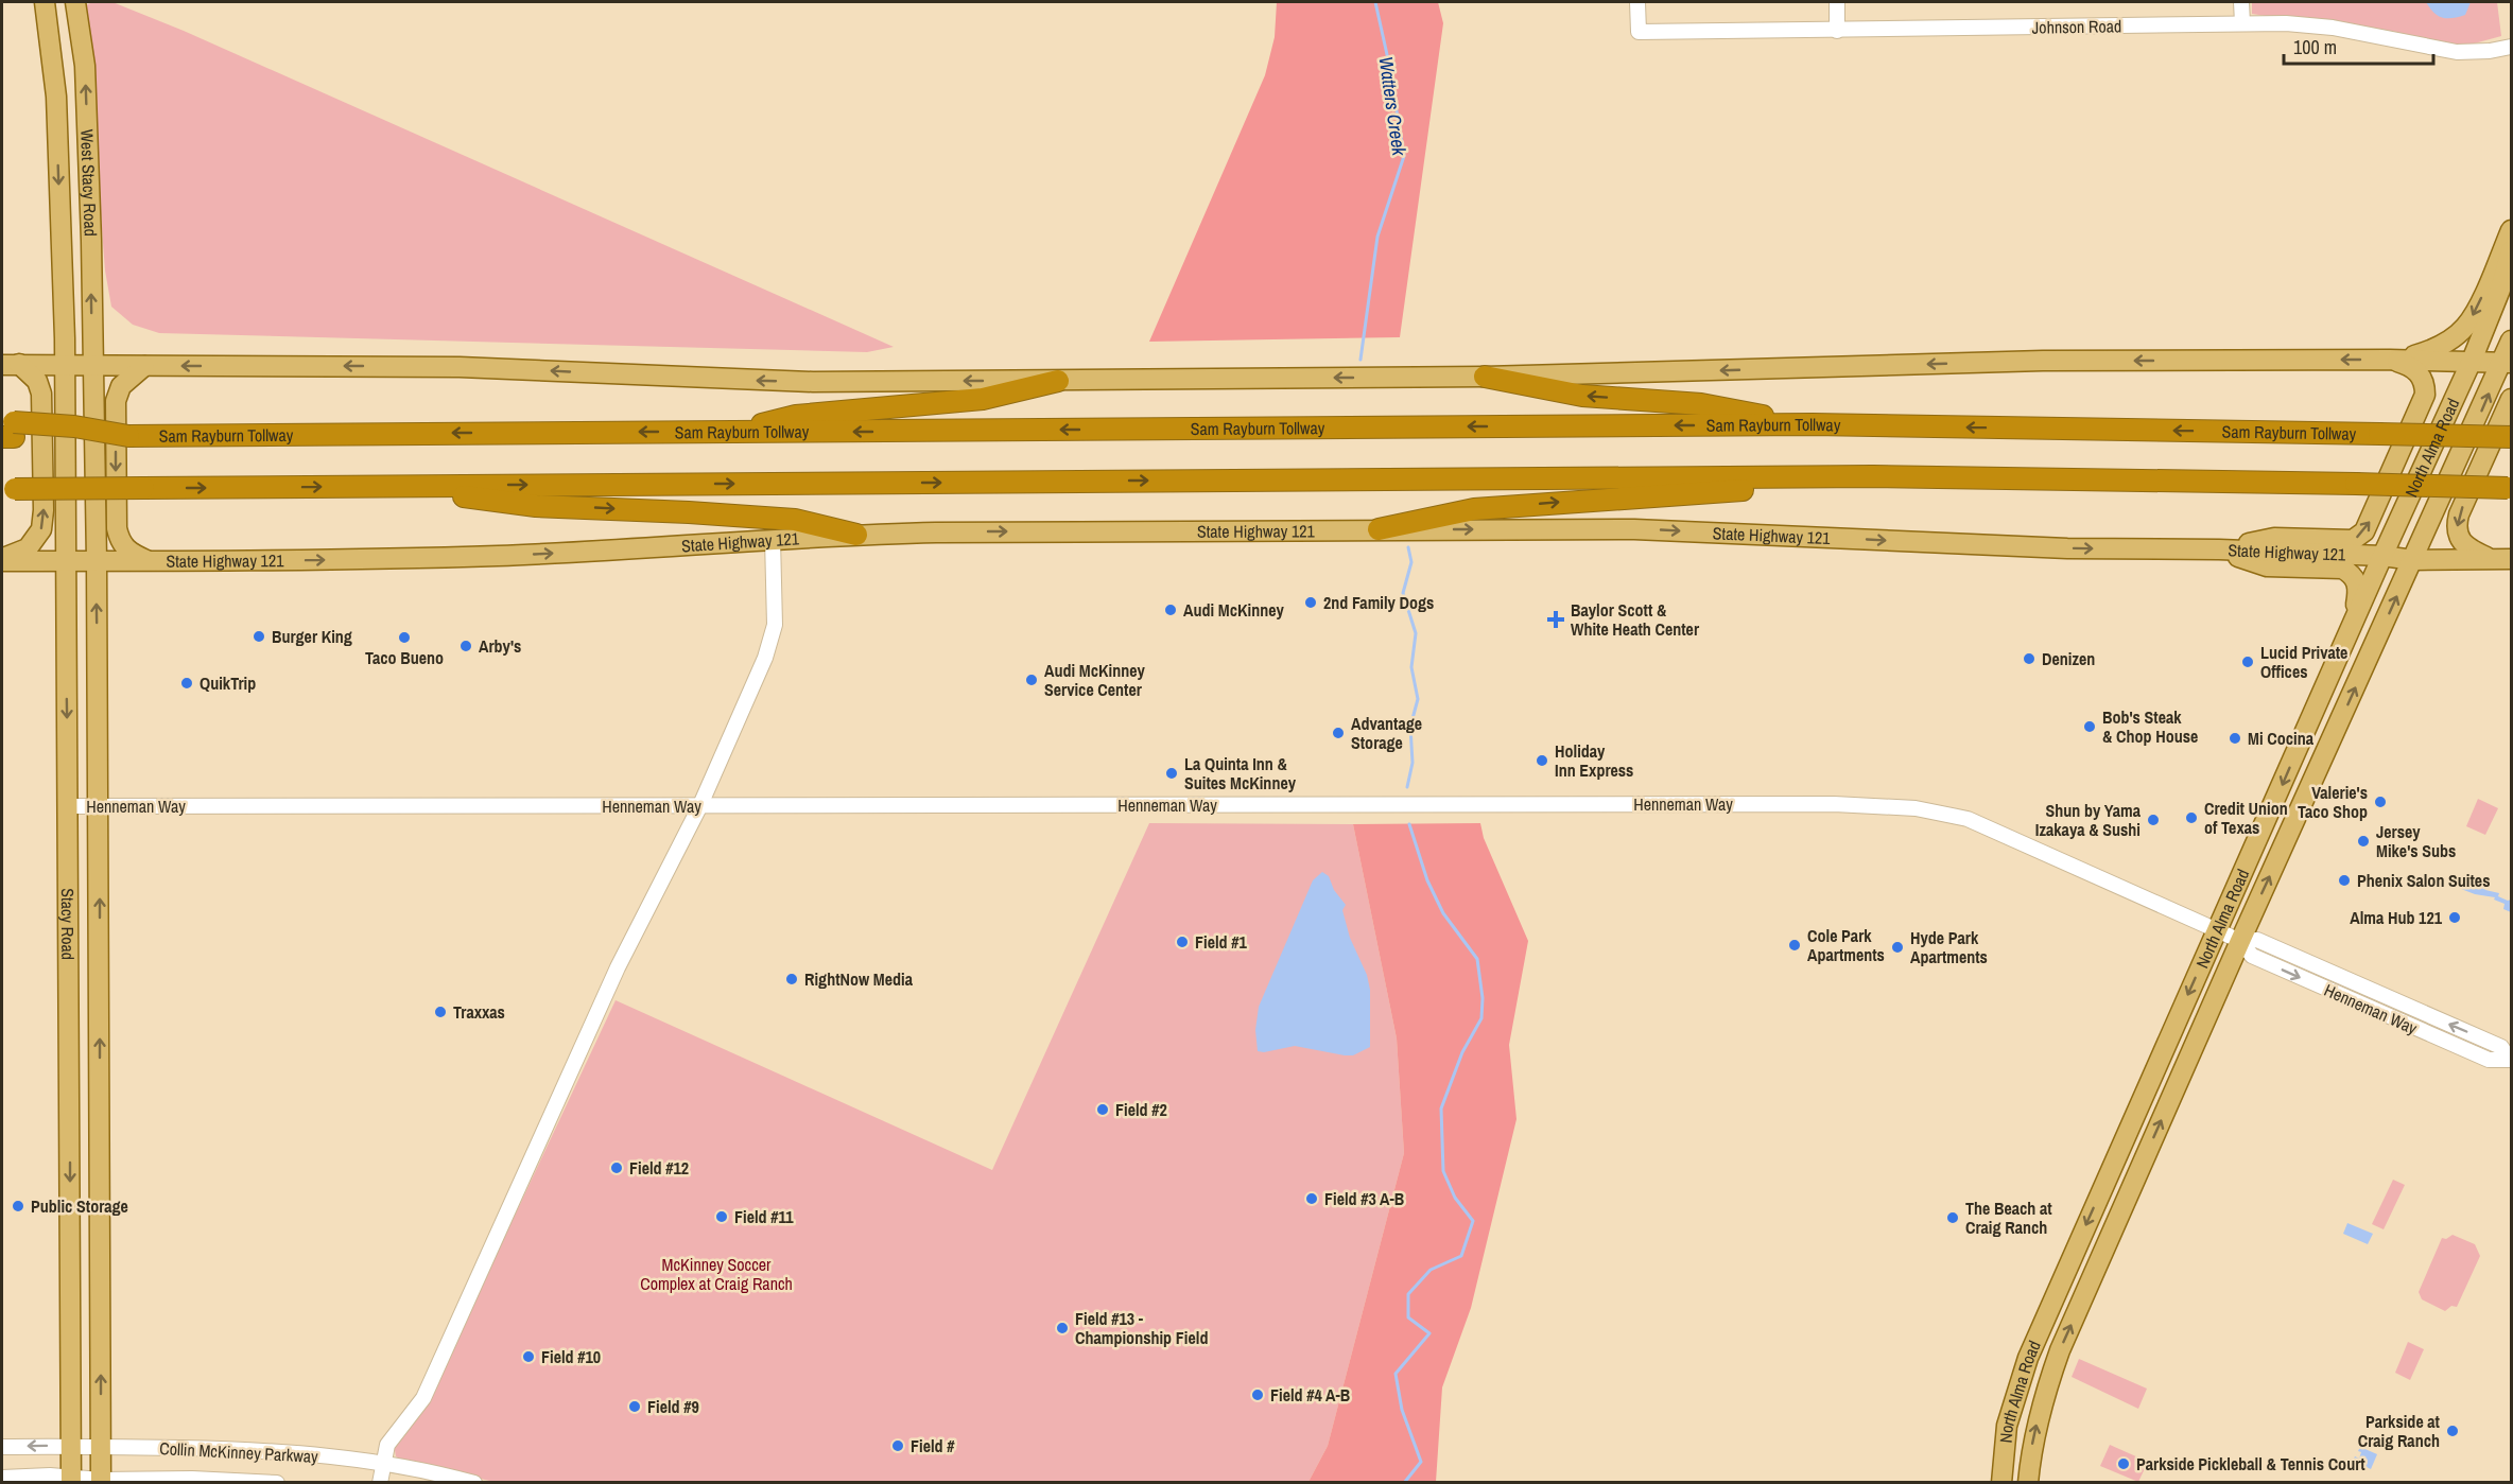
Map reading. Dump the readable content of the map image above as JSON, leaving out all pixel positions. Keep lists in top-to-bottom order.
{
  "streets": {
    "highway": ["Sam Rayburn Tollway"],
    "main road": [
      "West Stacy Road",
      "North Alma Road",
      "State Highway 121",
      "Stacy Road"
    ],
    "street": ["Johnson Road", "Henneman Way", "Collin McKinney Parkway"]
  },
  "crossings": [
    ["West Stacy Road", "Stacy Road"],
    ["North Alma Road", "State Highway 121"],
    ["North Alma Road", "Henneman Way"],
    ["State Highway 121", "Stacy Road"],
    ["Henneman Way", "Stacy Road"],
    ["Stacy Road", "Collin McKinney Parkway"]
  ],
  "water": ["Watters Creek"],
  "parks": ["McKinney Soccer Complex at Craig Ranch"],
  "places": {
    "other": [
      "2nd Family Dogs",
      "Audi McKinney",
      "Burger King",
      "Taco Bueno",
      "Arby's",
      "Denizen",
      "Lucid Private Offices",
      "Audi McKinney Service Center",
      "QuikTrip",
      "Bob's Steak & Chop House",
      "Advantage Storage",
      "Mi Cocina",
      "Holiday Inn Express",
      "La Quinta Inn & Suites McKinney",
      "Valerie's Taco Shop",
      "Credit Union of Texas",
      "Shun by Yama Izakaya & Sushi",
      "Jersey Mike's Subs",
      "Phenix Salon Suites",
      "Alma Hub 121",
      "Field #1",
      "Cole Park Apartments",
      "Hyde Park Apartments",
      "RightNow Media",
      "Traxxas",
      "Field #2",
      "Field #12",
      "Field #3 A-B",
      "Public Storage",
      "Field #11",
      "The Beach at Craig Ranch",
      "Field #13 - Championship Field",
      "Field #10",
      "Field #4 A-B",
      "Field #9",
      "Parkside at Craig Ranch",
      "Field #",
      "Parkside Pickleball & Tennis Court"
    ],
    "health": ["Baylor Scott & White Heath Center"]
  },
  "scale_bar": "100 m"
}
